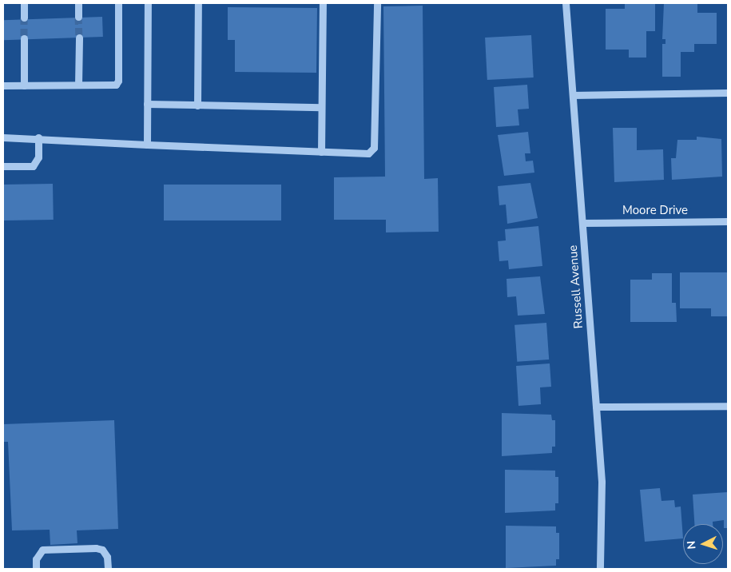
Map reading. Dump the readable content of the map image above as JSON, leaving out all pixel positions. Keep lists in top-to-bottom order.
{
  "streets": {
    "street": ["Moore Drive", "Russell Avenue"]
  },
  "crossings": [
    ["Moore Drive", "Russell Avenue"]
  ],
  "north": "left"
}
